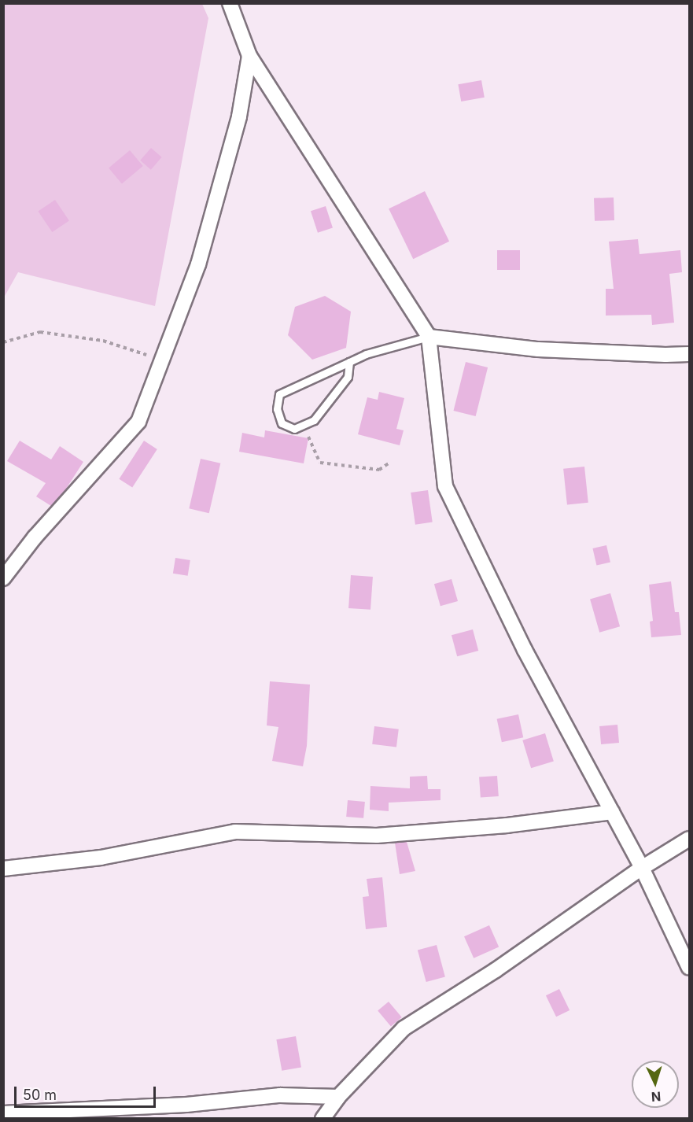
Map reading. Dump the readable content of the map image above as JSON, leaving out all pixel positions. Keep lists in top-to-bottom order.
{
  "scale_bar": "50 m",
  "north": "bottom"
}
